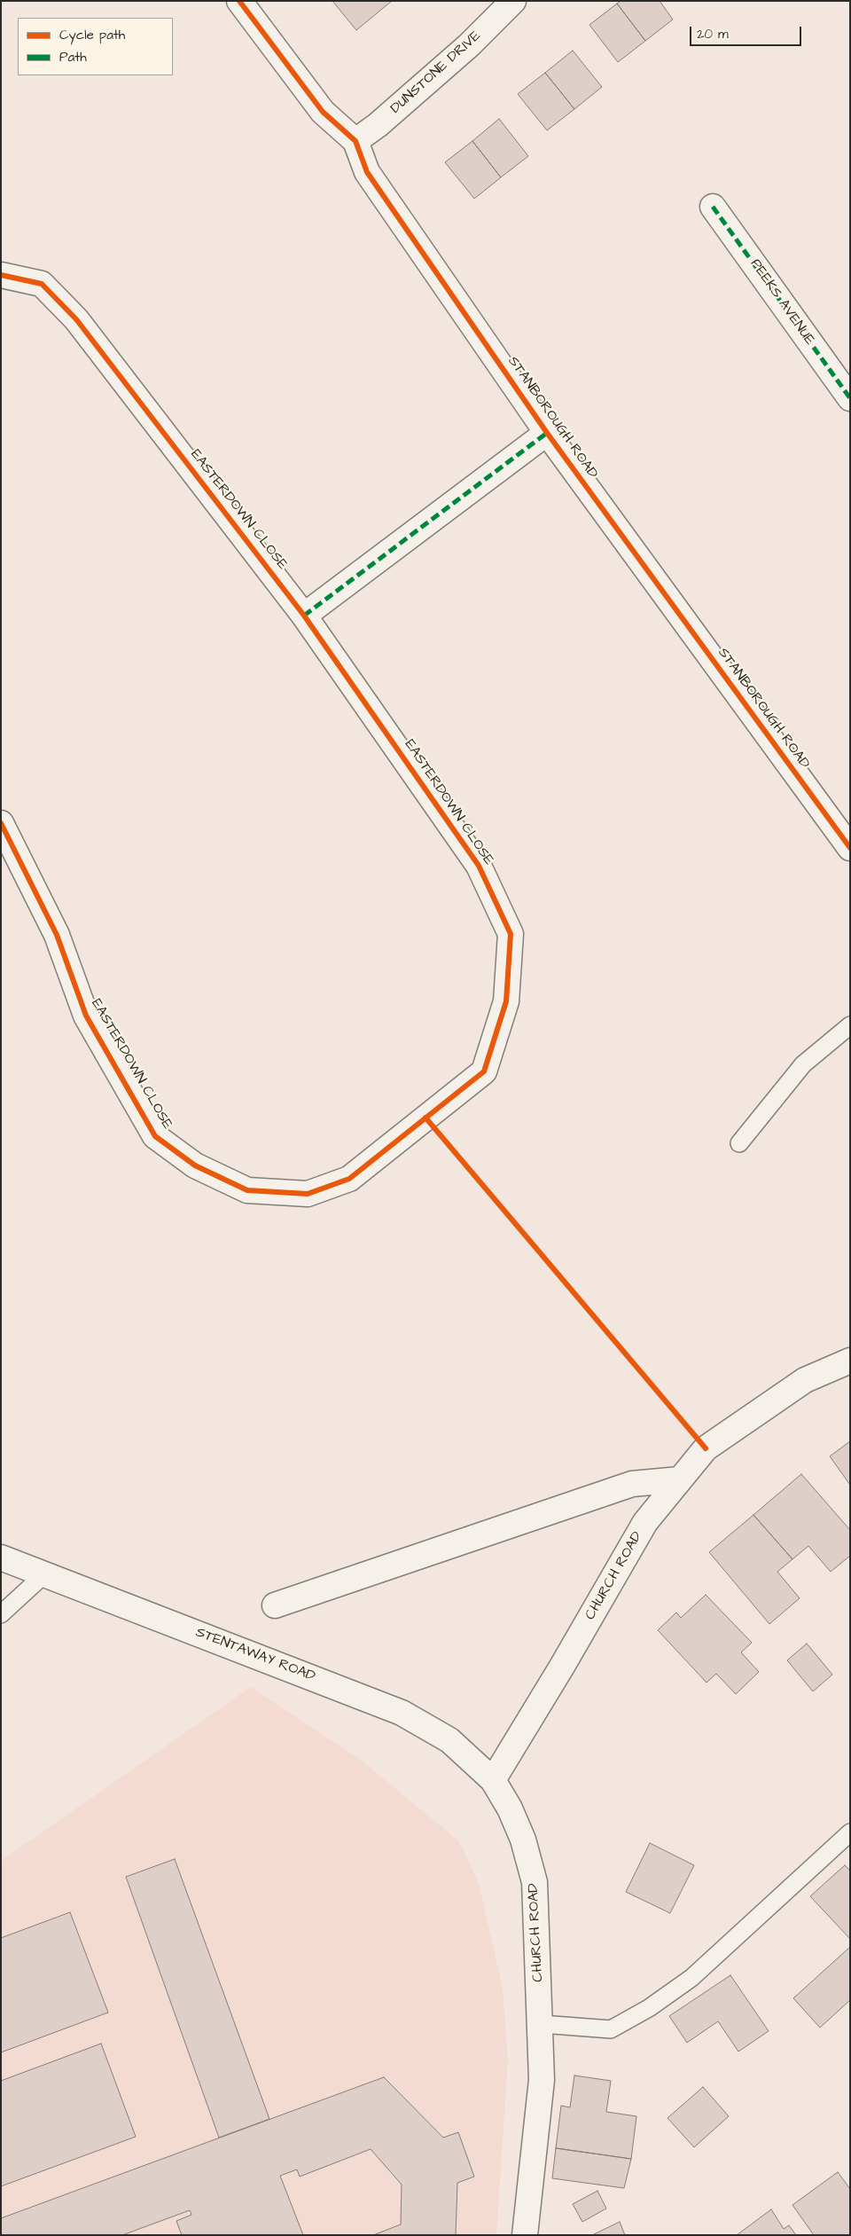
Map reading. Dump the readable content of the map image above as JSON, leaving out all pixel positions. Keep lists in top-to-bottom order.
{
  "streets": {
    "street": [
      "DUNSTONE DRIVE",
      "PEEKS AVENUE",
      "STANBOROUGH ROAD",
      "EASTERDOWN CLOSE",
      "CHURCH ROAD",
      "STENTAWAY ROAD"
    ]
  },
  "crossings": [
    ["DUNSTONE DRIVE", "STANBOROUGH ROAD"],
    ["CHURCH ROAD", "STENTAWAY ROAD"]
  ],
  "legend": ["Cycle path", "Path"],
  "scale_bar": "20 m"
}
